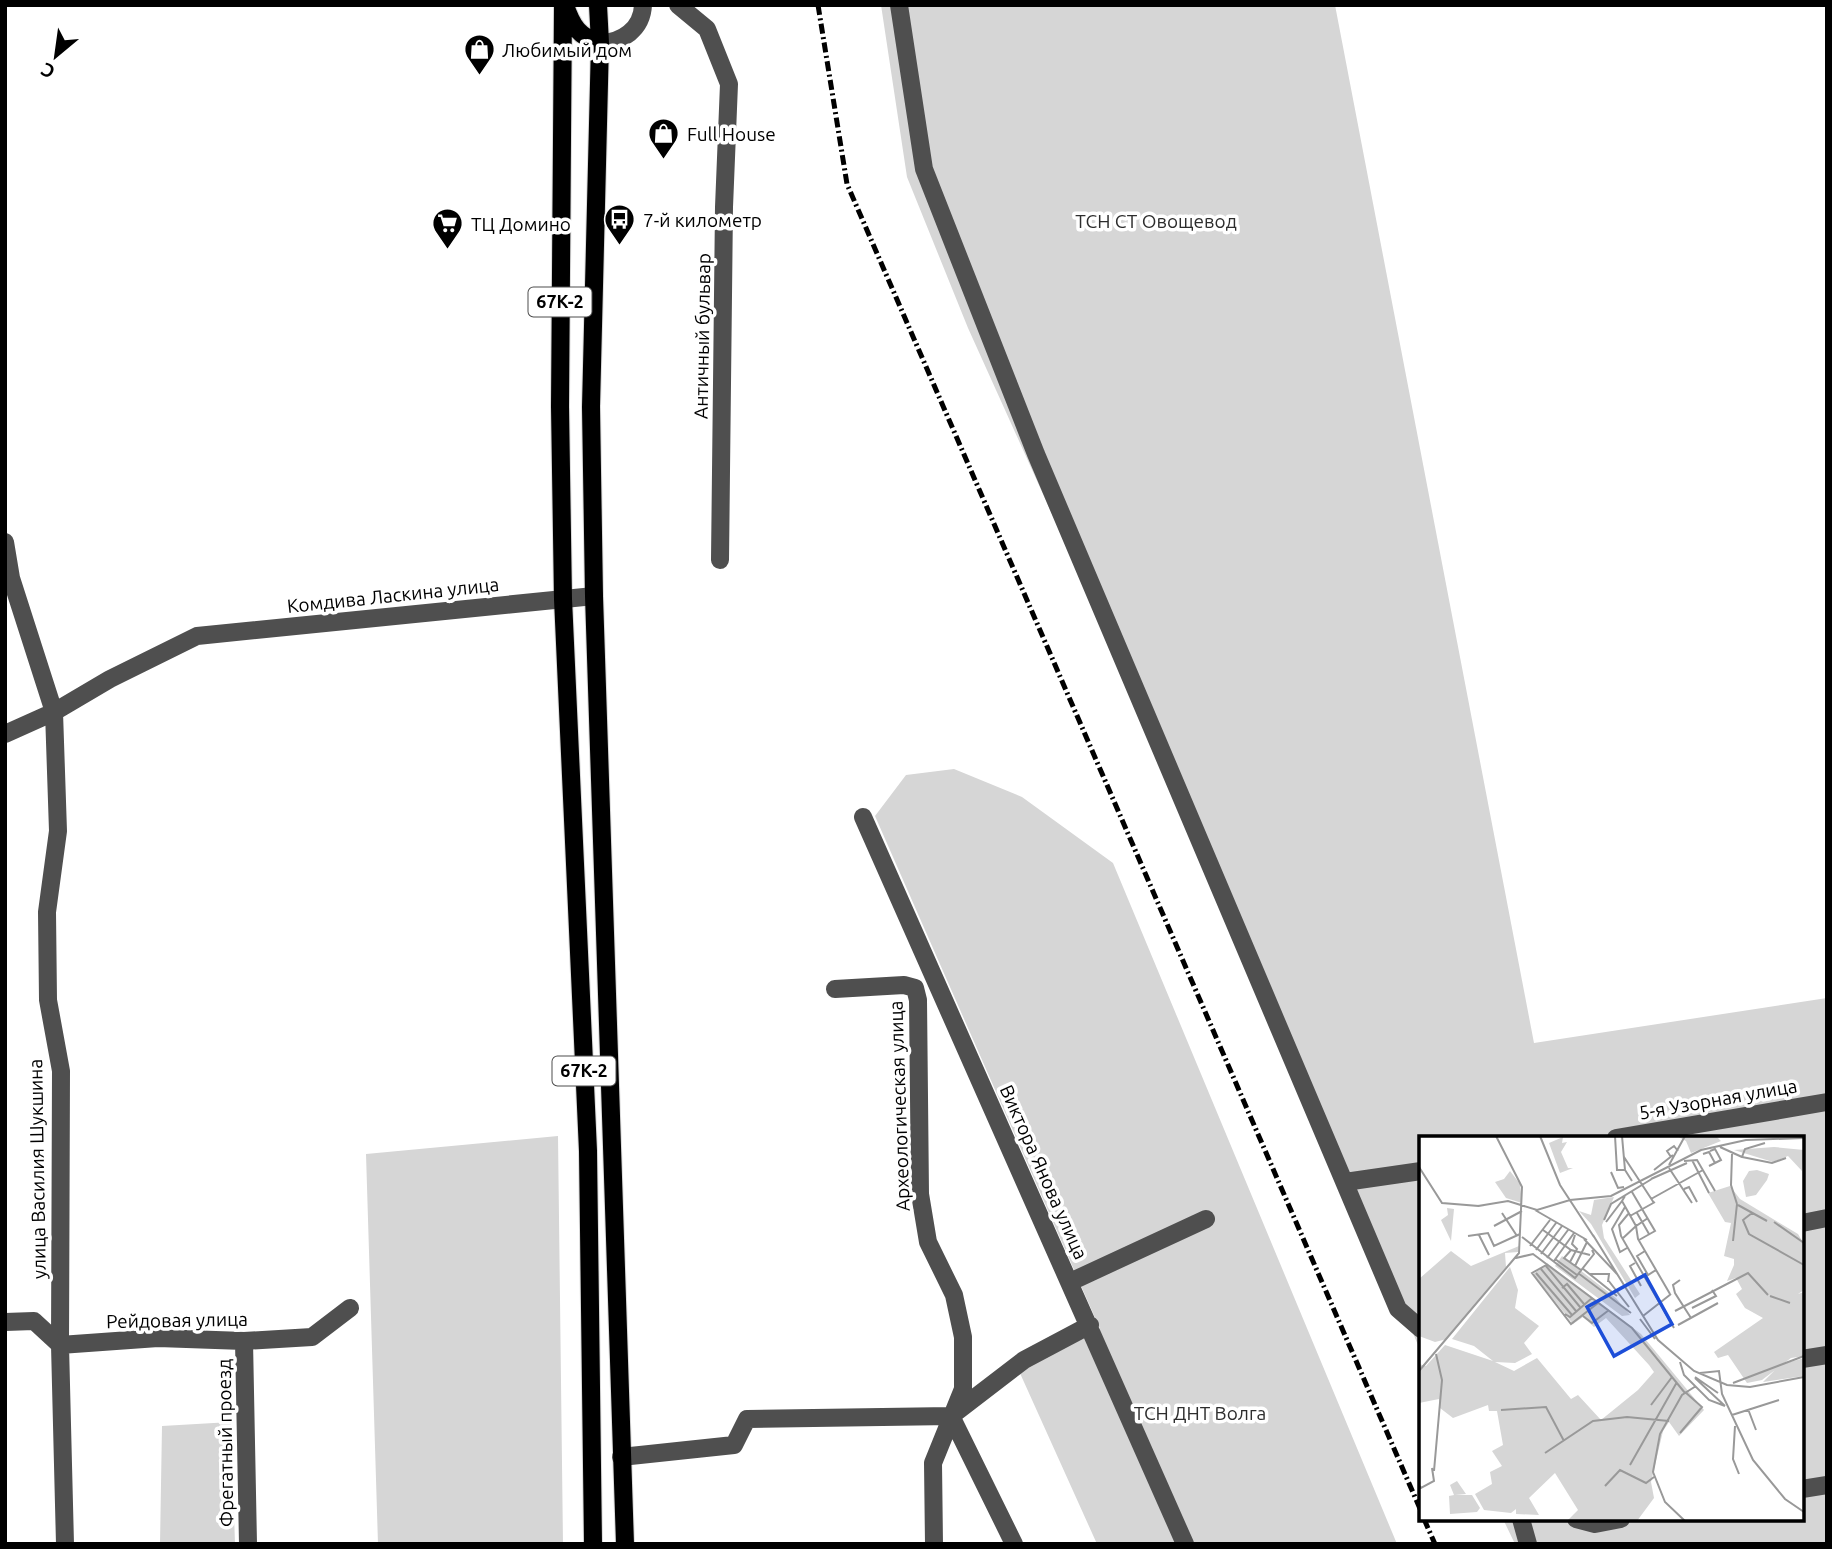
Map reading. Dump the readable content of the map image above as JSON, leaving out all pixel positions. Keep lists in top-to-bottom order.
{
  "streets": {
    "main road": ["67К-2"],
    "street": [
      "Античный бульвар",
      "Комдива Ласкина улица",
      "5-я Узорная улица",
      "Археологическая улица",
      "улица Василия Шукшина",
      "Виктора Янова улица",
      "Рейдовая улица",
      "Фрегатный проезд"
    ]
  },
  "crossings": [
    ["67К-2", "Комдива Ласкина улица"],
    ["Комдива Ласкина улица", "улица Василия Шукшина"],
    ["улица Василия Шукшина", "Рейдовая улица"],
    ["Рейдовая улица", "Фрегатный проезд"]
  ],
  "parks": ["ТСН СТ Овощевод", "ТСН ДНТ Волга"],
  "places": {
    "shop": ["Любимый дом", "Full House"],
    "bus stop": ["7-й километр"],
    "supermarket": ["ТЦ Домино"]
  },
  "north": "bottom left"
}
